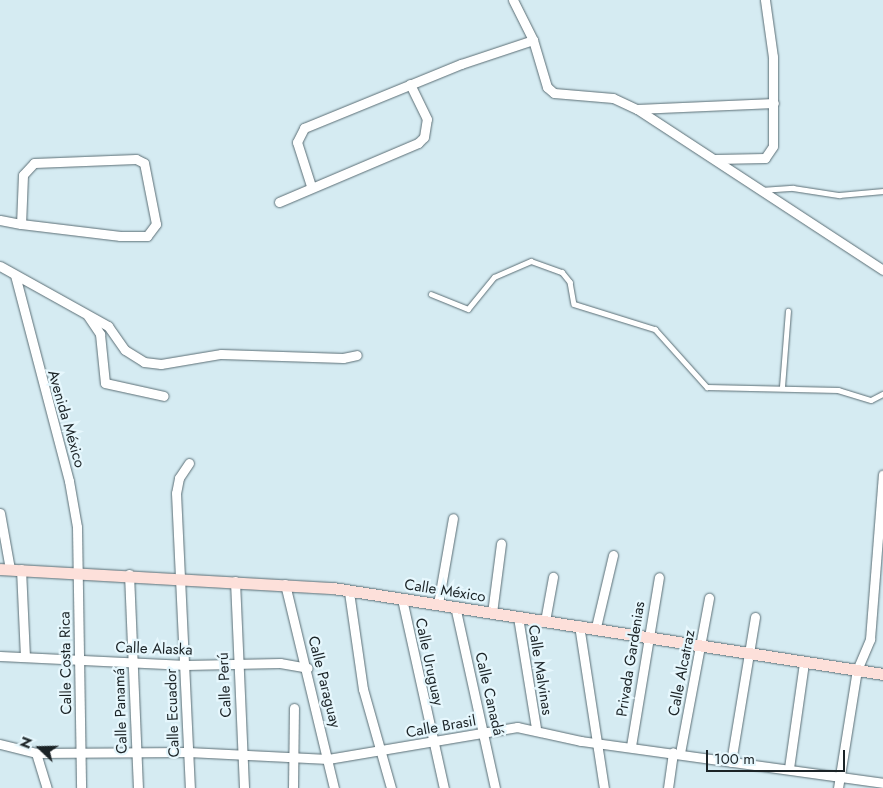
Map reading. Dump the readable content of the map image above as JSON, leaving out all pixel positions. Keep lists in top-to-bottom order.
{
  "streets": {
    "street": [
      "Avenida México",
      "Calle México",
      "Calle Alaska",
      "Privada Gardenias",
      "Calle Uruguay",
      "Calle Costa Rica",
      "Calle Malvinas",
      "Calle Alcatraz",
      "Calle Paraguay",
      "Calle Perú",
      "Calle Canadá",
      "Calle Panamá",
      "Calle Ecuador",
      "Calle Brasil"
    ]
  },
  "crossings": [
    ["Avenida México", "Calle México"],
    ["Avenida México", "Calle Costa Rica"],
    ["Calle México", "Privada Gardenias"],
    ["Calle México", "Calle Uruguay"],
    ["Calle México", "Calle Costa Rica"],
    ["Calle México", "Calle Malvinas"],
    ["Calle México", "Calle Alcatraz"],
    ["Calle México", "Calle Paraguay"],
    ["Calle México", "Calle Perú"],
    ["Calle México", "Calle Canadá"],
    ["Calle México", "Calle Panamá"],
    ["Calle México", "Calle Ecuador"],
    ["Calle Alaska", "Calle Costa Rica"],
    ["Calle Alaska", "Calle Paraguay"],
    ["Calle Alaska", "Calle Perú"],
    ["Calle Alaska", "Calle Panamá"],
    ["Calle Alaska", "Calle Ecuador"],
    ["Privada Gardenias", "Calle Brasil"],
    ["Calle Uruguay", "Calle Brasil"],
    ["Calle Costa Rica", "Calle Brasil"],
    ["Calle Malvinas", "Calle Brasil"],
    ["Calle Alcatraz", "Calle Brasil"],
    ["Calle Paraguay", "Calle Brasil"],
    ["Calle Perú", "Calle Brasil"],
    ["Calle Canadá", "Calle Brasil"],
    ["Calle Panamá", "Calle Brasil"],
    ["Calle Ecuador", "Calle Brasil"]
  ],
  "scale_bar": "100 m",
  "north": "left"
}
